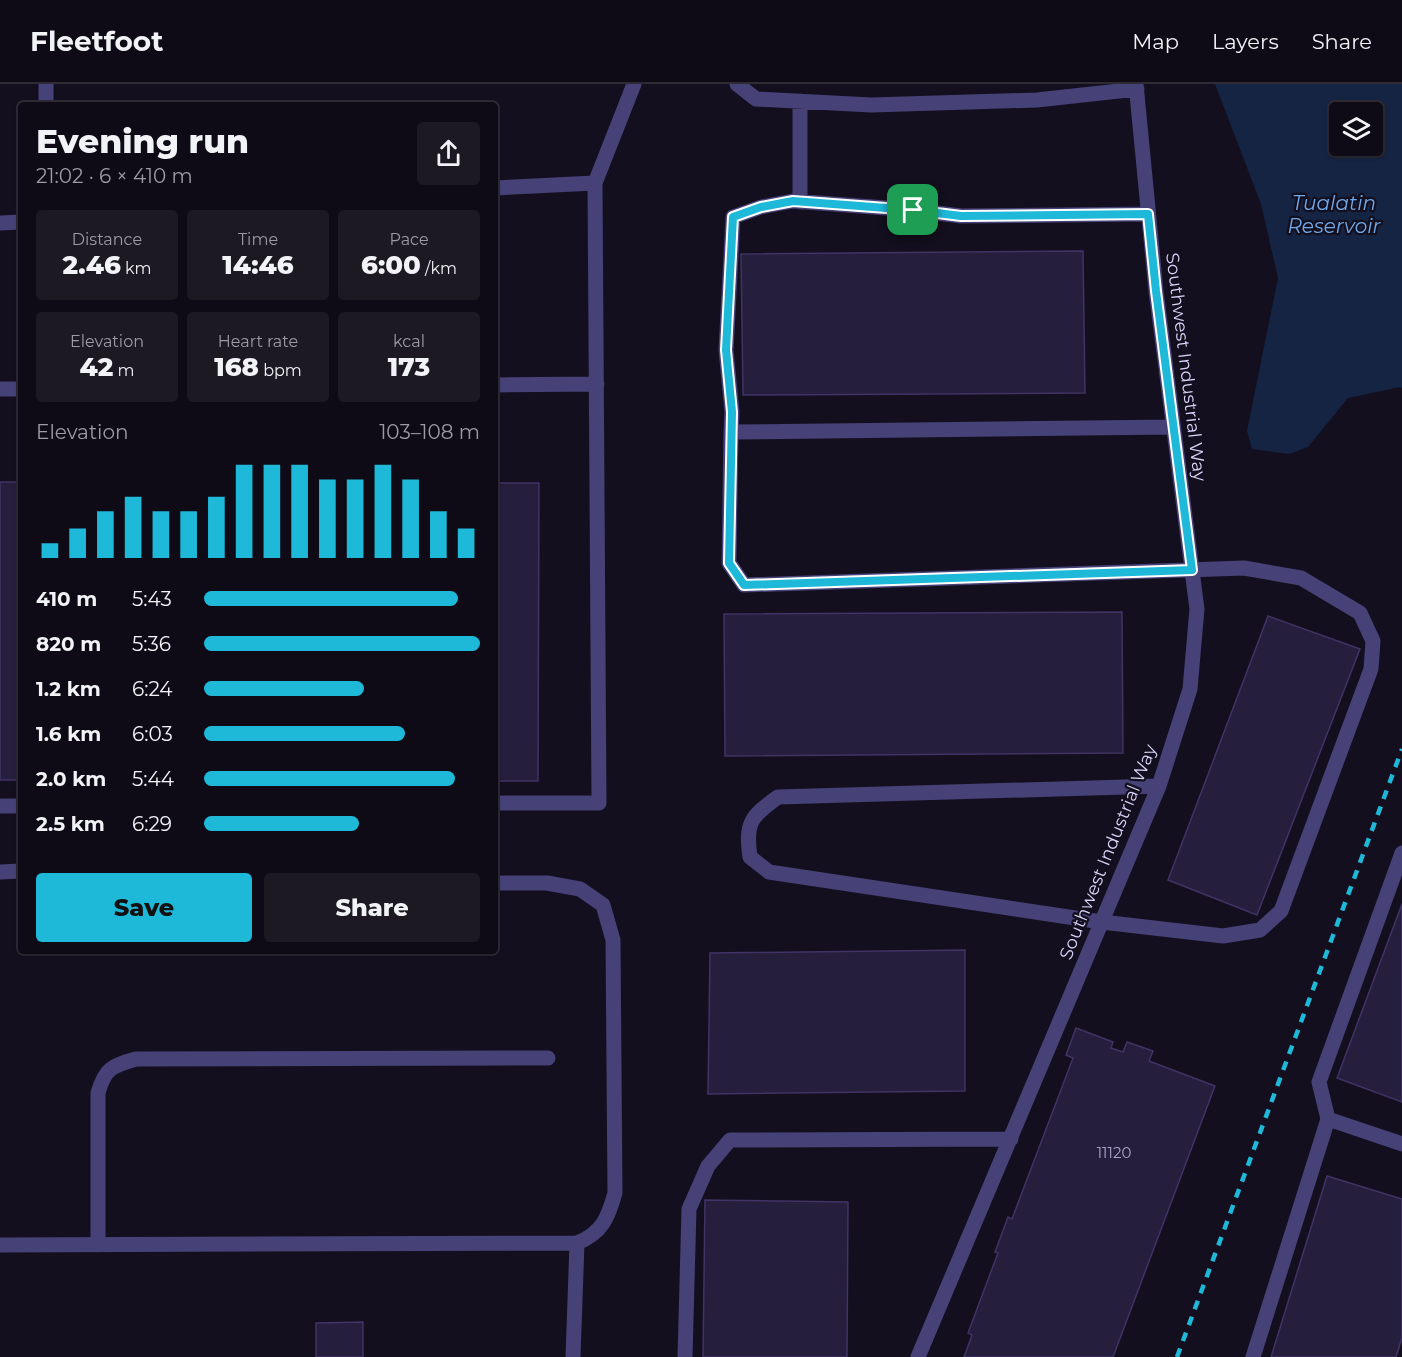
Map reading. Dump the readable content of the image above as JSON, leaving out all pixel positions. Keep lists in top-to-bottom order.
{
  "streets": {
    "street": ["Southwest Industrial Way"]
  },
  "water": ["Tualatin Reservoir"],
  "house_numbers": ["11120"],
  "page": {
    "header": "Fleetfoot",
    "nav": ["Map", "Layers", "Share"],
    "heading": ["Evening run", "21:02 · 6 × 410 m"],
    "stats": [
      ["Distance", "2.46 km"],
      ["Time", "14:46"],
      ["Pace", "6:00 /km"],
      ["Elevation", "42 m"],
      ["Heart rate", "168 bpm"],
      ["kcal", "173"]
    ],
    "chart": ["Elevation", "103–108 m"],
    "list": [
      {
        "name": "410 m",
        "note": "5:43"
      },
      {
        "name": "820 m",
        "note": "5:36"
      },
      {
        "name": "1.2 km",
        "note": "6:24"
      },
      {
        "name": "1.6 km",
        "note": "6:03"
      },
      {
        "name": "2.0 km",
        "note": "5:44"
      },
      {
        "name": "2.5 km",
        "note": "6:29"
      }
    ],
    "buttons": ["Save", "Share"]
  }
}
